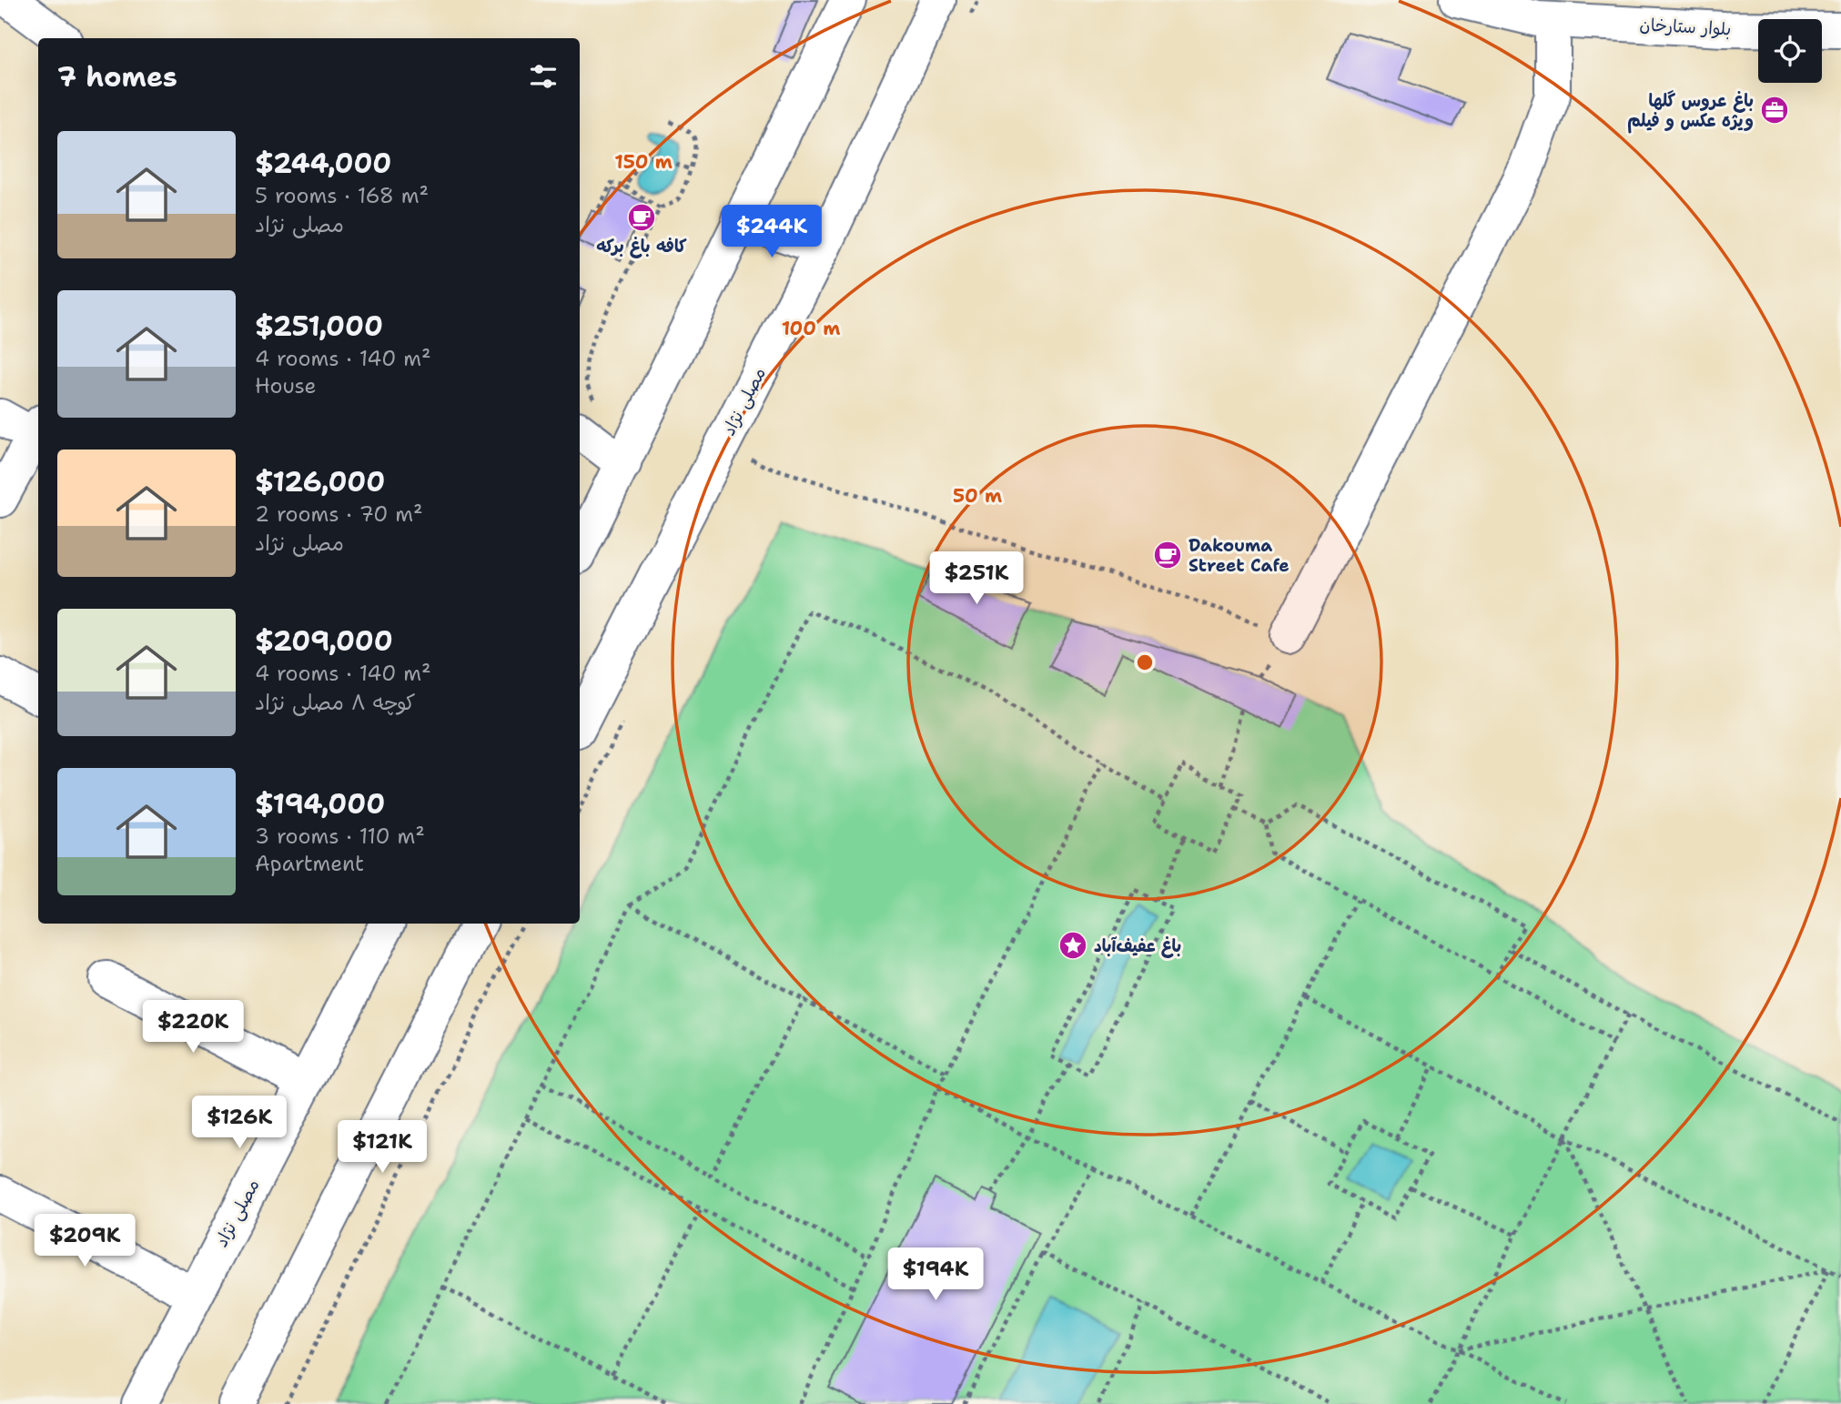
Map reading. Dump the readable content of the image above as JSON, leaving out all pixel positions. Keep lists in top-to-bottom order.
{
  "streets": {
    "main road": ["بلوار ستارخان", "مصلی نژاد"]
  },
  "places": {
    "office": ["باغ عروس گلها ویژه عکس و فیلم"],
    "cafe": ["کافه باغ برکه", "Dakouma Street Cafe"],
    "place": ["باغ عفیف‌آباد"]
  },
  "page": {
    "heading": "7 homes",
    "list": [
      {
        "name": "$244,000",
        "note": "5 rooms · 168 m² · مصلی نژاد"
      },
      {
        "name": "$251,000",
        "note": "4 rooms · 140 m² · House"
      },
      {
        "name": "$126,000",
        "note": "2 rooms · 70 m² · مصلی نژاد"
      },
      {
        "name": "$209,000",
        "note": "4 rooms · 140 m² · کوچه ۸ مصلی نژاد"
      },
      {
        "name": "$194,000",
        "note": "3 rooms · 110 m² · Apartment"
      }
    ],
    "price": [
      "$244K",
      "$251K",
      "$220K",
      "$126K",
      "$121K",
      "$209K",
      "$194K"
    ]
  },
  "rings": ["150 m", "100 m", "50 m"]
}
